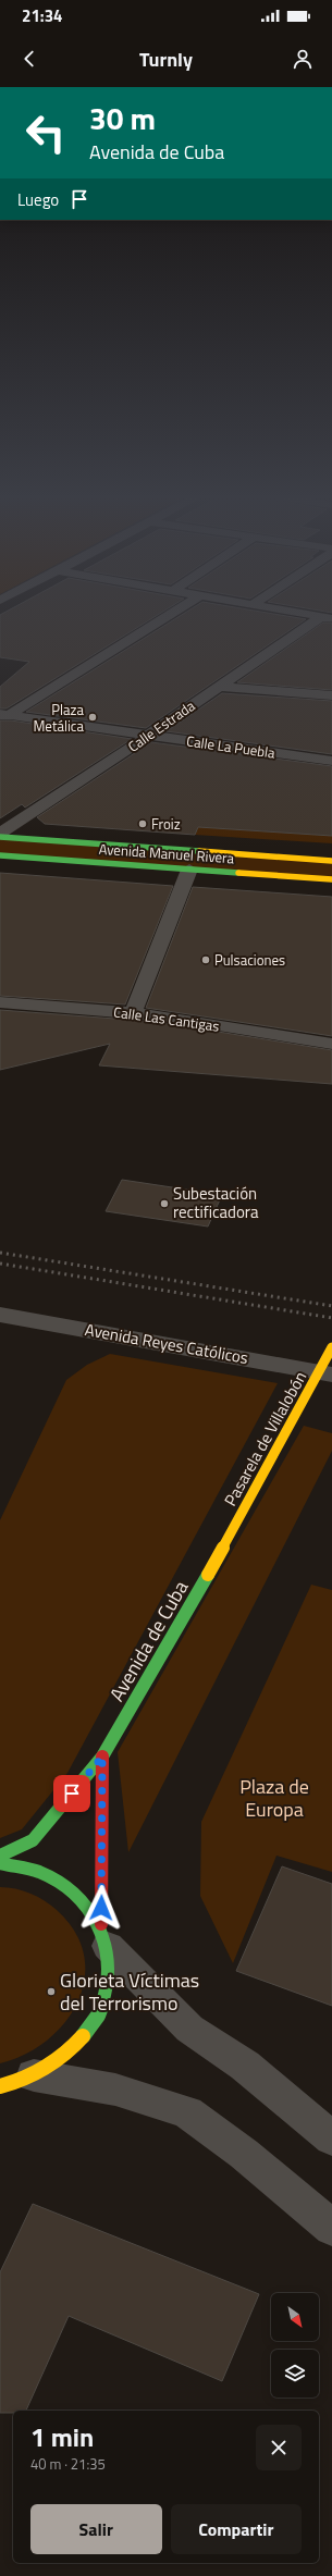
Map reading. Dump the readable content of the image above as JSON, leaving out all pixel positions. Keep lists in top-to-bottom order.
{
  "streets": {
    "street": [
      "Calle Estrada",
      "Calle La Puebla",
      "Avenida Manuel Rivera",
      "Calle Las Cantigas",
      "Avenida Reyes Católicos",
      "Pasarela de Villalobón",
      "Avenida de Cuba"
    ]
  },
  "crossings": [
    ["Calle Estrada", "Calle La Puebla"],
    ["Pasarela de Villalobón", "Avenida de Cuba"]
  ],
  "parks": ["Plaza de Europa"],
  "places": [
    "Plaza Metálica",
    "Froiz",
    "Pulsaciones",
    "Subestación rectificadora",
    "Glorieta Víctimas del Terrorismo"
  ],
  "north": "bottom right",
  "page": {
    "status": "21:34",
    "header": "Turnly",
    "turn": ["30 m", "Avenida de Cuba"],
    "then": "Luego",
    "heading": ["1 min", "40 m · 21:35"],
    "buttons": ["Salir", "Compartir"]
  }
}
